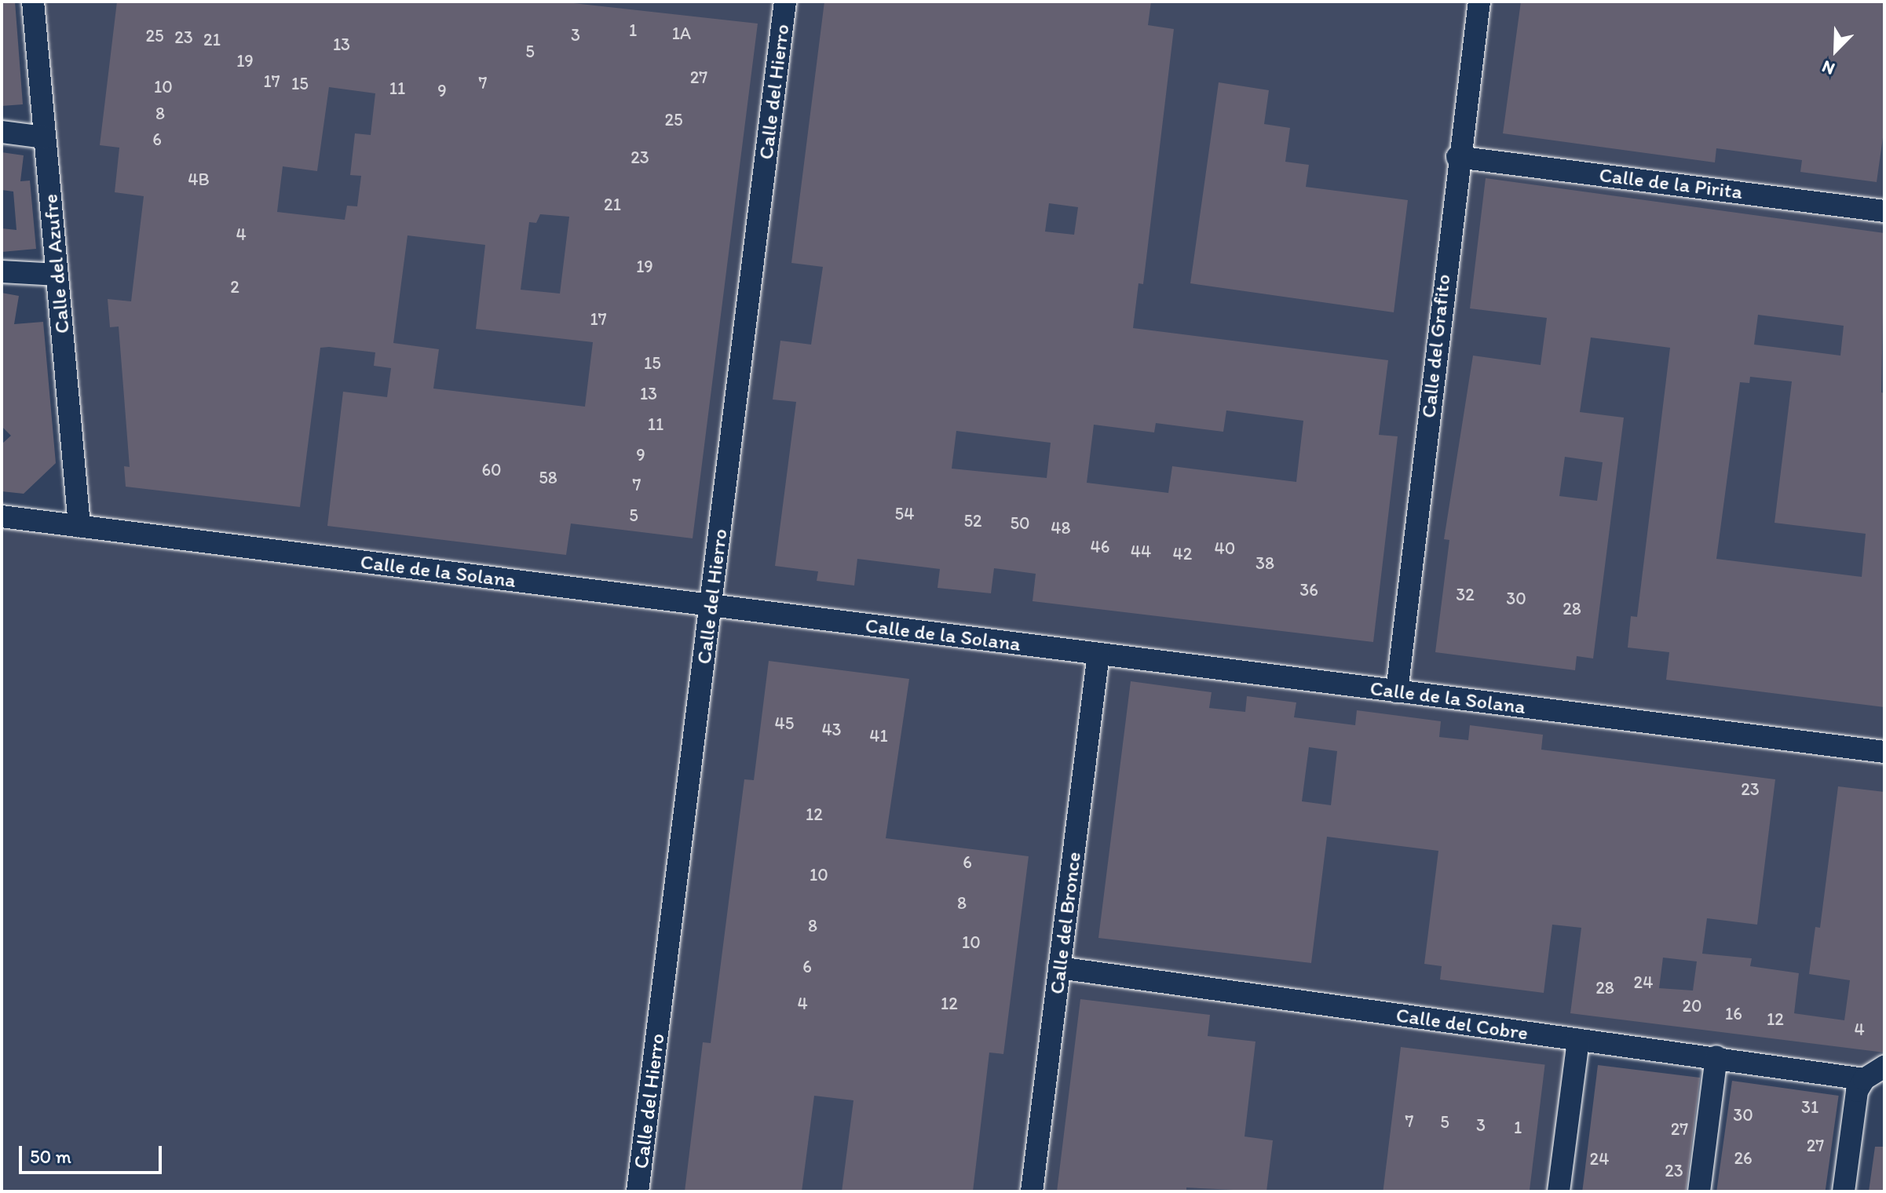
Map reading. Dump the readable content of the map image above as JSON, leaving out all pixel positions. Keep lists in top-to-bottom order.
{
  "streets": {
    "street": [
      "Calle del Hierro",
      "Calle de la Pirita",
      "Calle del Azufre",
      "Calle del Grafito",
      "Calle de la Solana",
      "Calle del Bronce",
      "Calle del Cobre"
    ]
  },
  "crossings": [
    ["Calle del Hierro", "Calle de la Solana"],
    ["Calle de la Pirita", "Calle del Grafito"],
    ["Calle del Azufre", "Calle de la Solana"],
    ["Calle del Grafito", "Calle de la Solana"],
    ["Calle de la Solana", "Calle del Bronce"],
    ["Calle del Bronce", "Calle del Cobre"]
  ],
  "house_numbers": [
    "1",
    "1A",
    "3",
    "25",
    "23",
    "21",
    "13",
    "5",
    "19",
    "27",
    "17",
    "7",
    "15",
    "10",
    "11",
    "9",
    "8",
    "25",
    "6",
    "23",
    "4B",
    "21",
    "4",
    "19",
    "2",
    "17",
    "15",
    "13",
    "11",
    "9",
    "60",
    "58",
    "7",
    "54",
    "5",
    "52",
    "50",
    "48",
    "46",
    "40",
    "44",
    "42",
    "38",
    "36",
    "32",
    "30",
    "28",
    "45",
    "43",
    "41",
    "23",
    "12",
    "6",
    "10",
    "8",
    "8",
    "10",
    "6",
    "24",
    "28",
    "4",
    "12",
    "20",
    "16",
    "12",
    "4",
    "31",
    "30",
    "7",
    "5",
    "3",
    "1",
    "27",
    "27",
    "26",
    "24",
    "23"
  ],
  "scale_bar": "50 m",
  "north": "bottom left"
}
